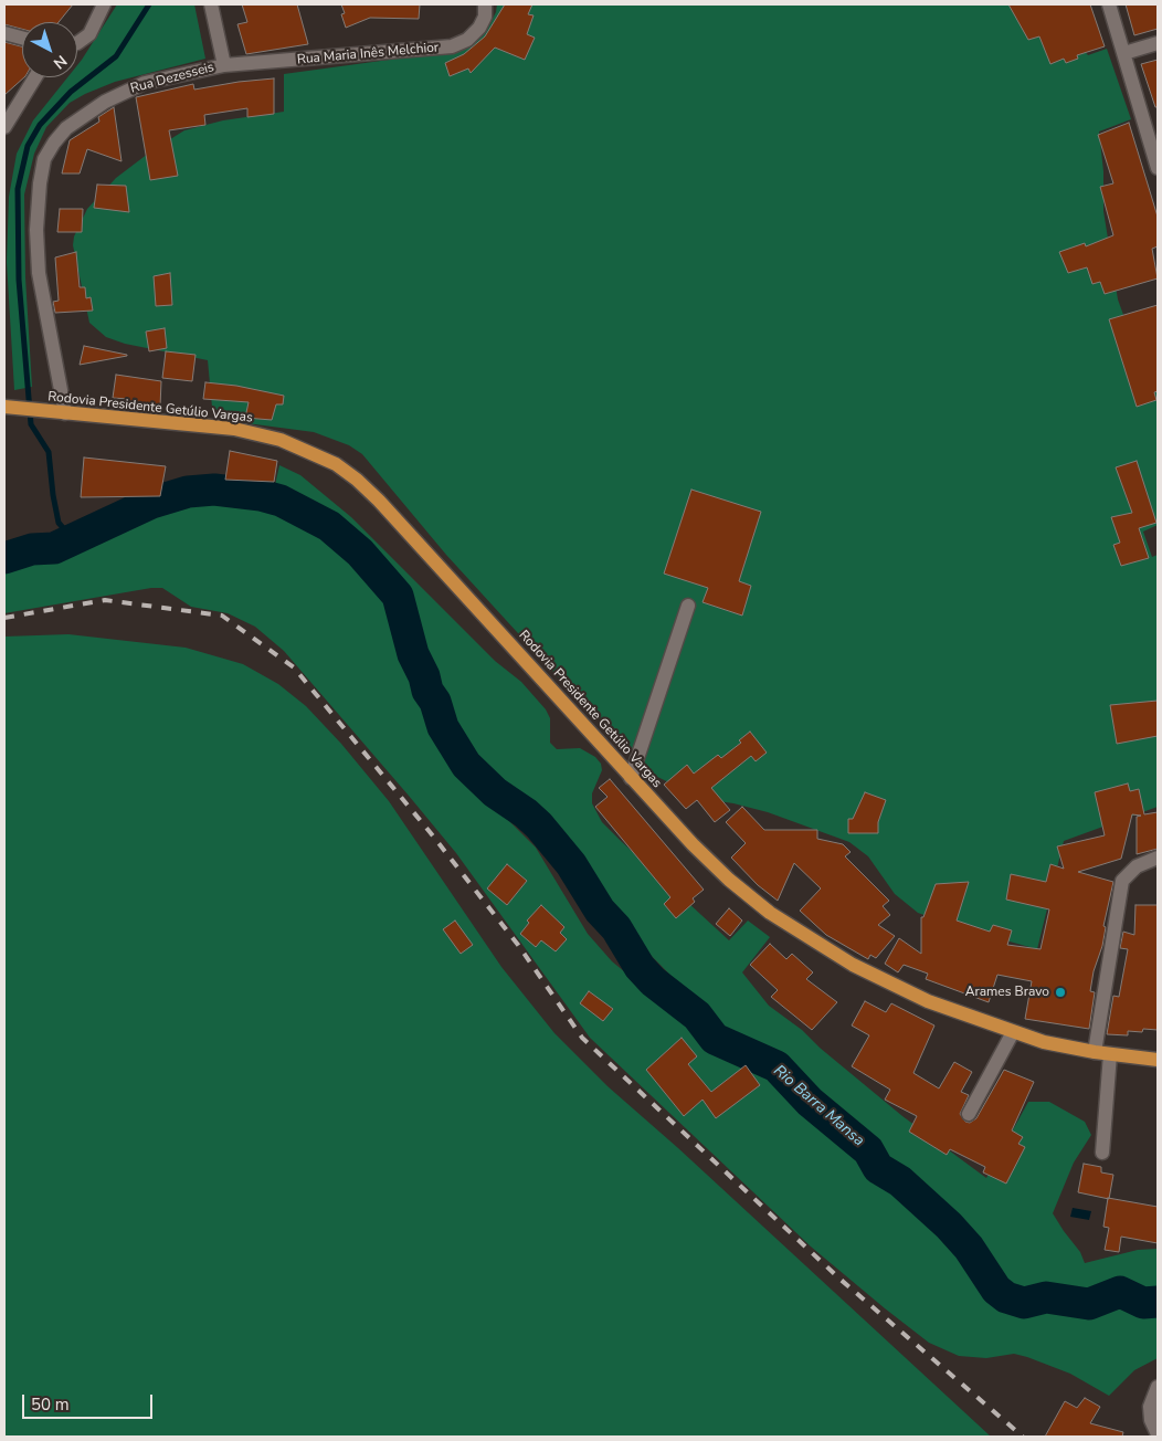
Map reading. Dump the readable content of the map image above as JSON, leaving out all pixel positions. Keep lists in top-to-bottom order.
{
  "streets": {
    "main road": ["Rodovia Presidente Getúlio Vargas"],
    "street": ["Rua Maria Inês Melchior", "Rua Dezesseis"]
  },
  "crossings": [
    ["Rua Maria Inês Melchior", "Rua Dezesseis"],
    ["Rua Dezesseis", "Rodovia Presidente Getúlio Vargas"]
  ],
  "water": ["Rio Barra Mansa"],
  "places": ["Arames Bravo"],
  "scale_bar": "50 m",
  "north": "bottom right"
}
